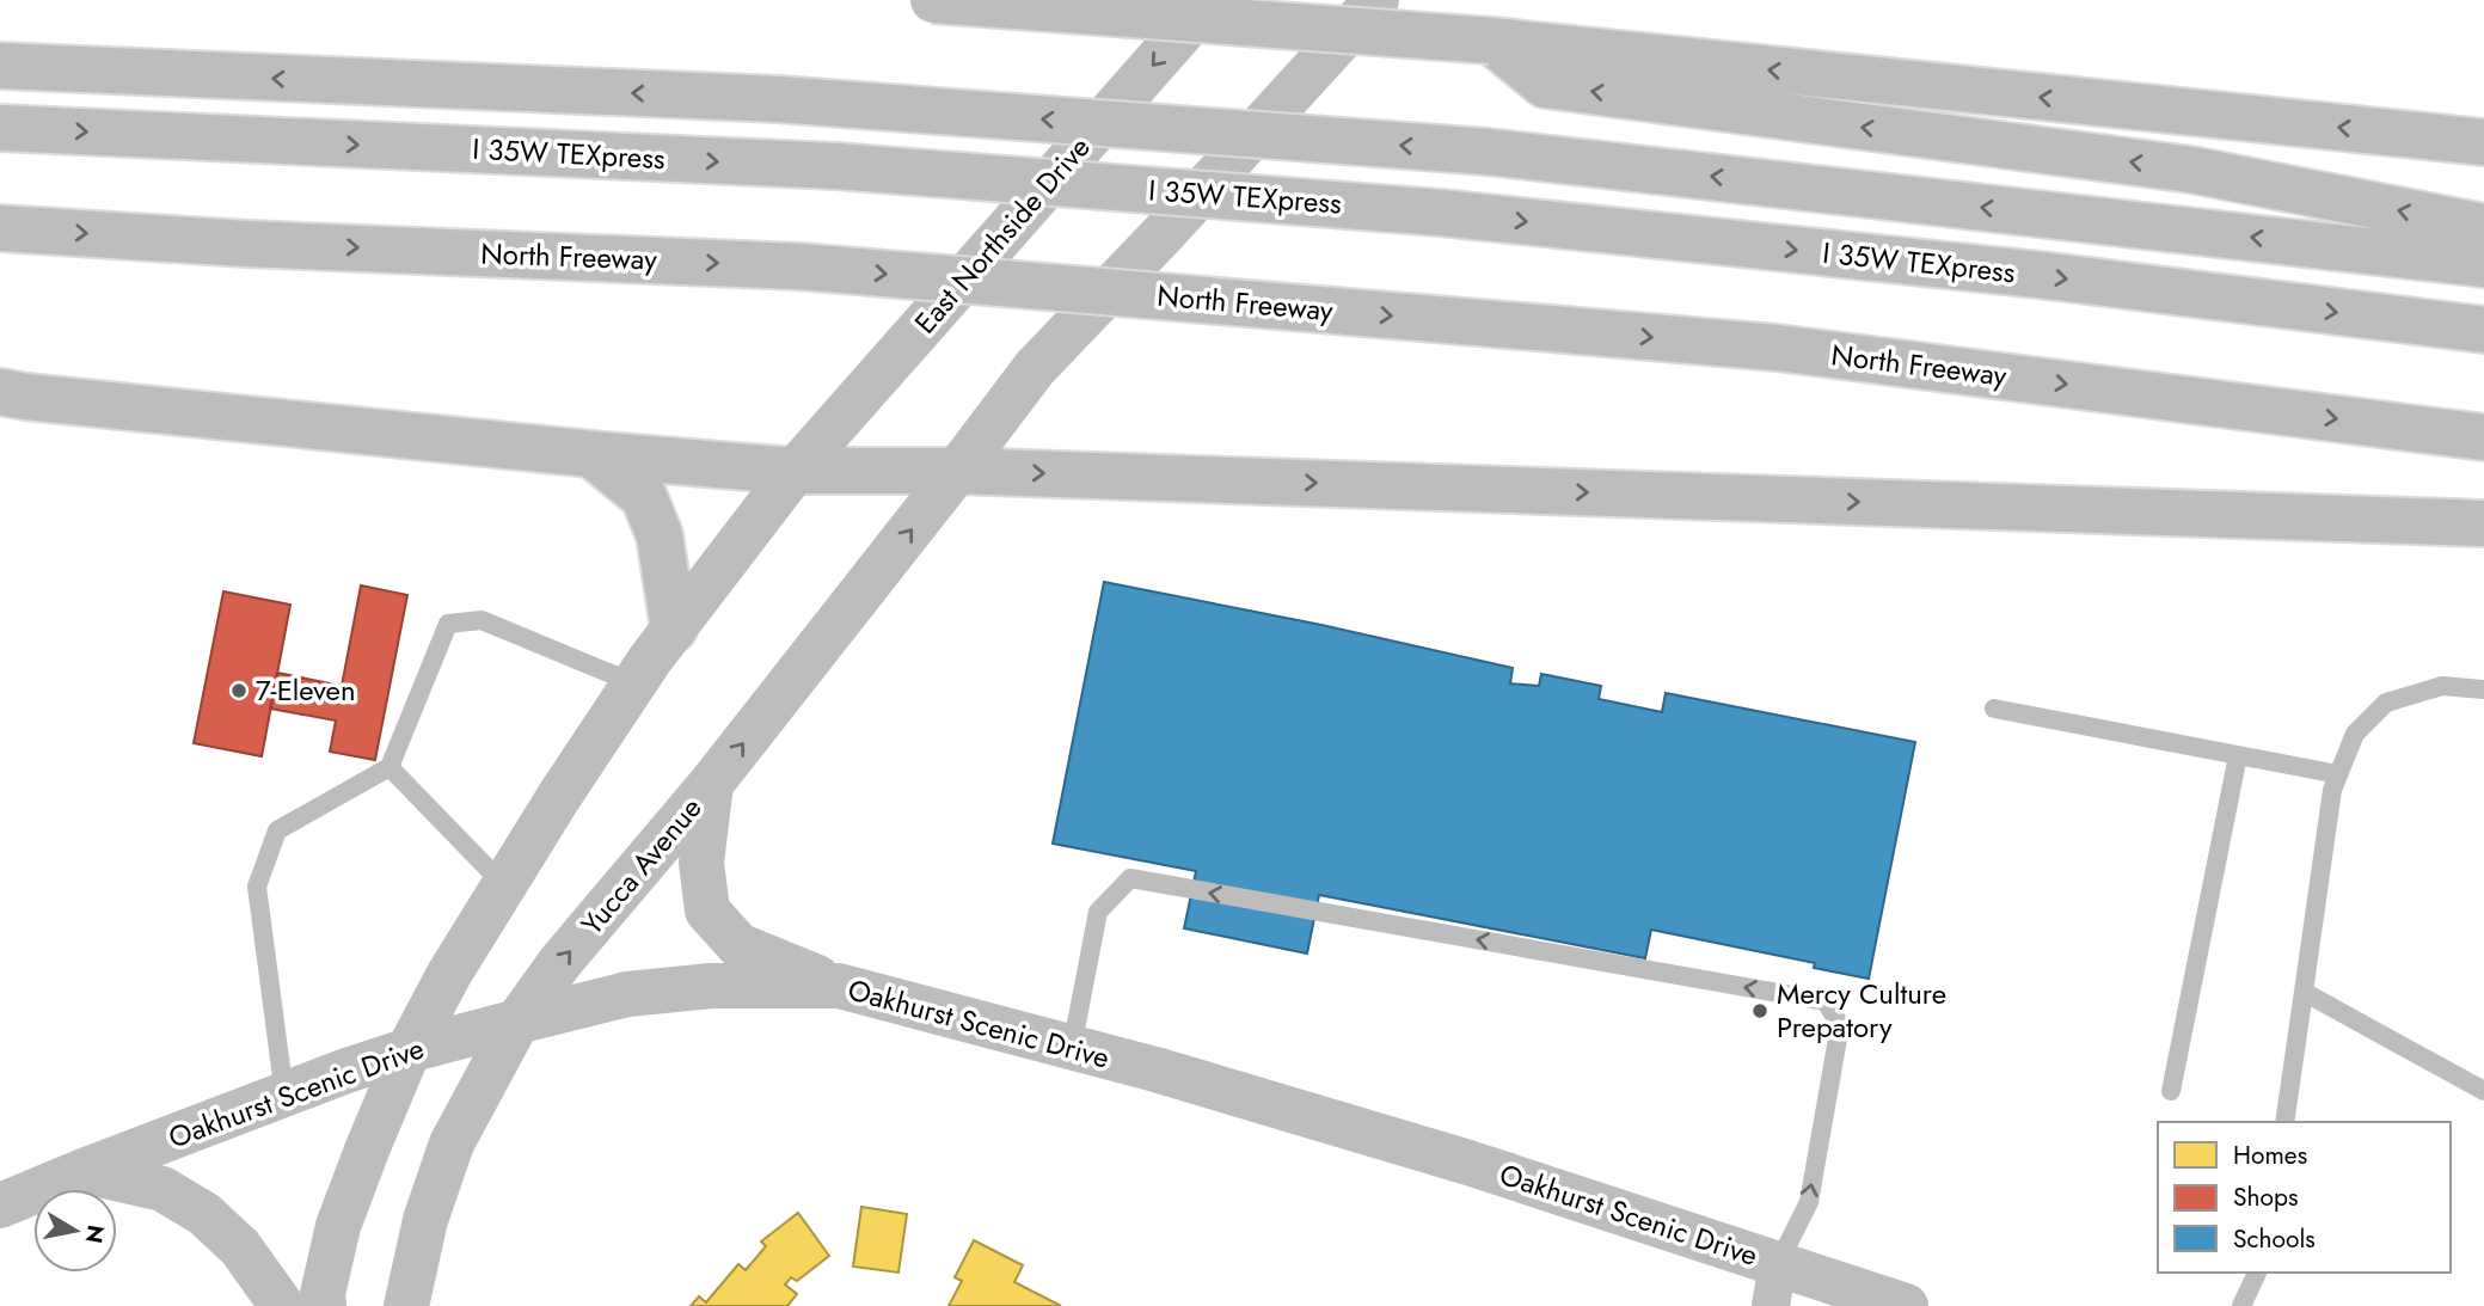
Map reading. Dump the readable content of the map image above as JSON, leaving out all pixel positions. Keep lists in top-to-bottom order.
{
  "streets": {
    "main road": [
      "I 35W TEXpress",
      "East Northside Drive",
      "North Freeway",
      "Yucca Avenue",
      "Oakhurst Scenic Drive"
    ]
  },
  "crossings": [
    ["Yucca Avenue", "Oakhurst Scenic Drive"]
  ],
  "places": ["7-Eleven", "Mercy Culture Prepatory"],
  "legend": ["Homes", "Shops", "Schools"],
  "north": "right"
}
